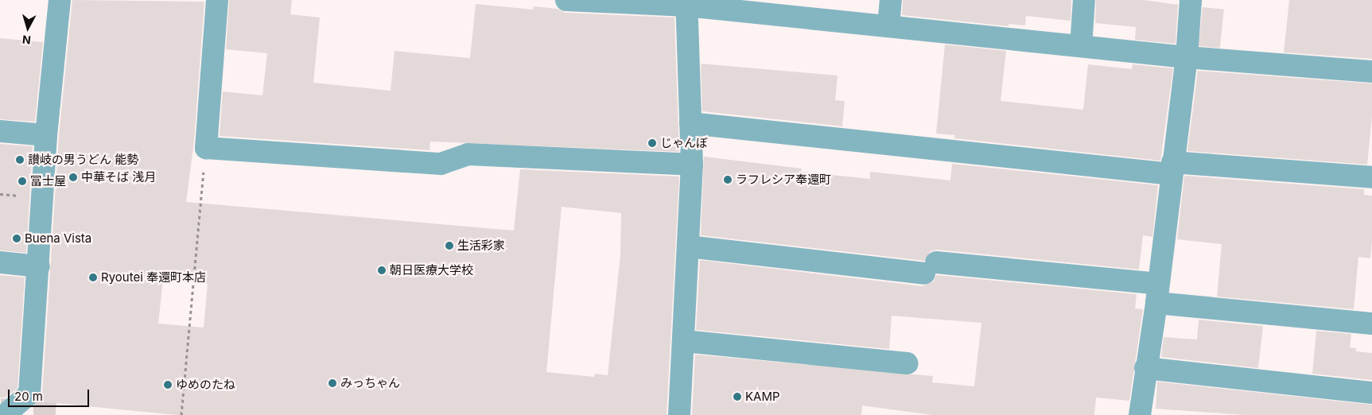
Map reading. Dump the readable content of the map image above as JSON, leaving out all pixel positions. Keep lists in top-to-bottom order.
{
  "places": [
    "じゃんぼ",
    "讃岐の男うどん 能勢",
    "中華そば 浅月",
    "ラフレシア奉還町",
    "冨士屋",
    "Buena Vista",
    "生活彩家",
    "朝日医療大学校",
    "Ryoutei 奉還町本店",
    "みっちゃん",
    "ゆめのたね",
    "KAMP"
  ],
  "scale_bar": "20 m",
  "north": "bottom"
}
